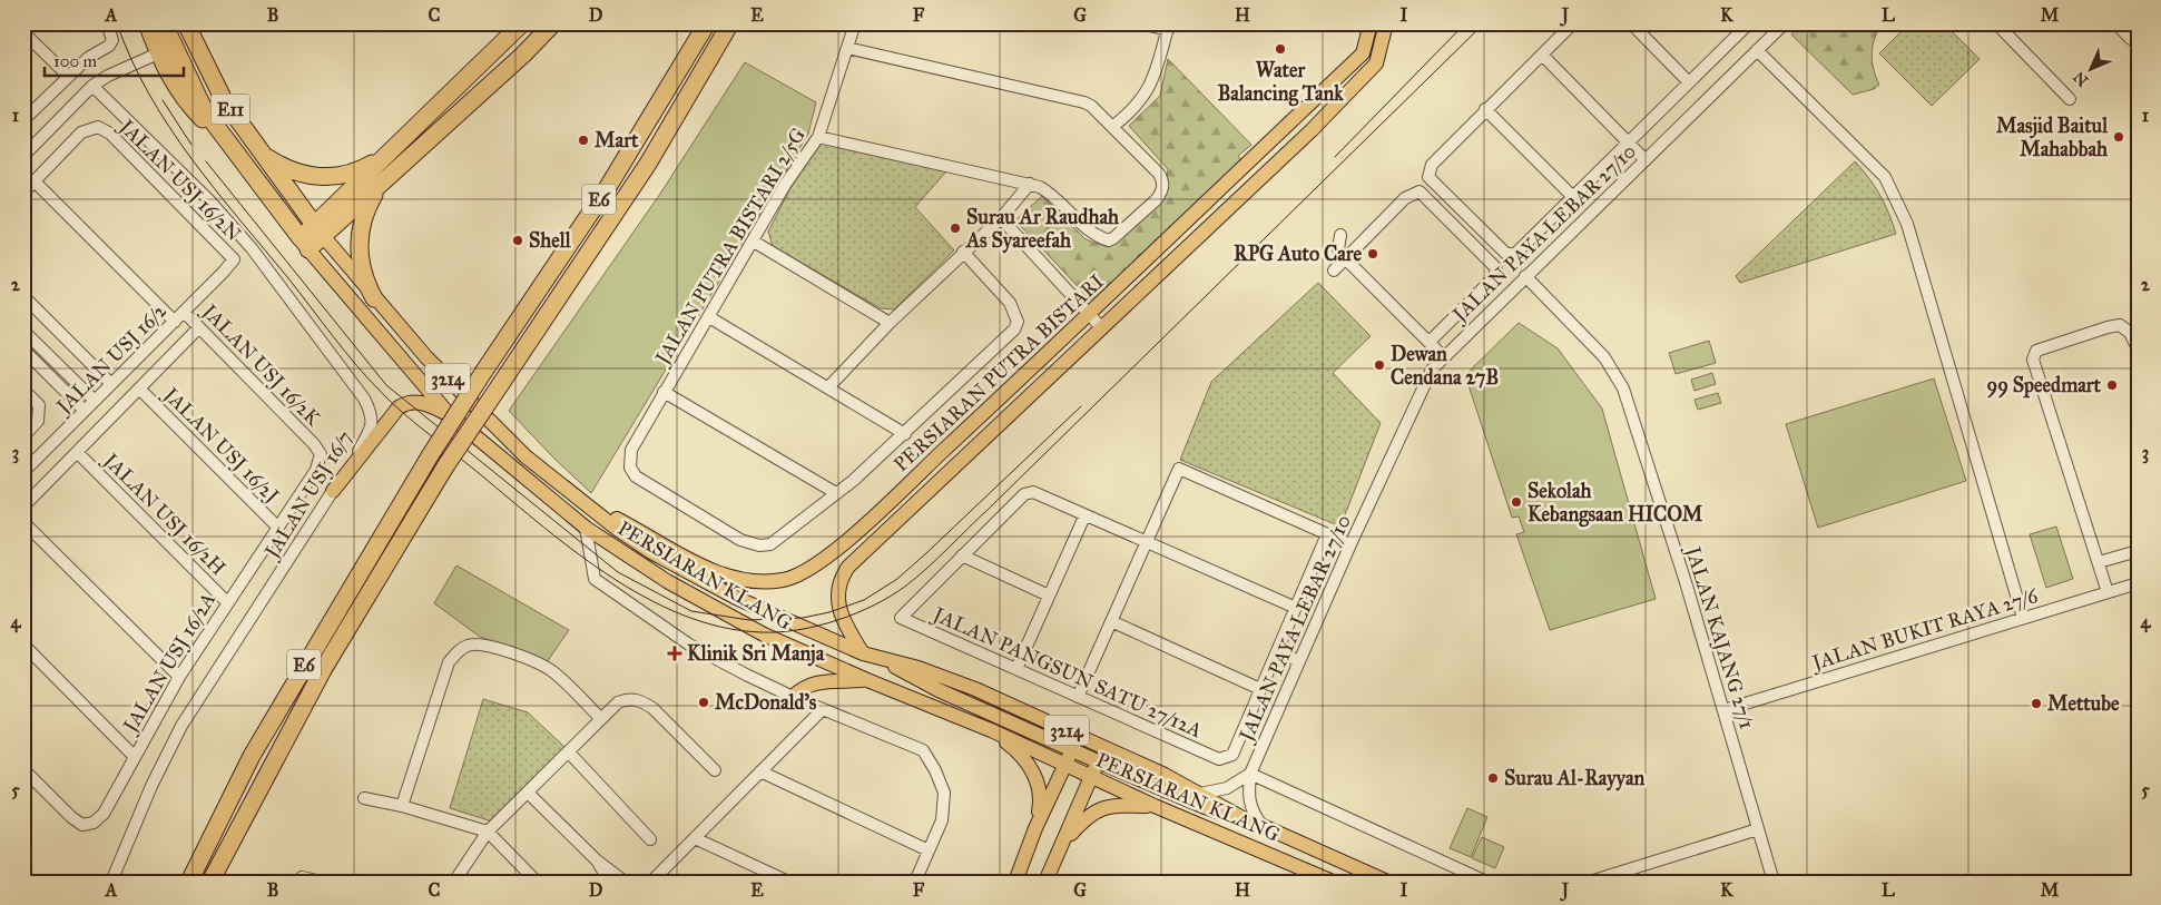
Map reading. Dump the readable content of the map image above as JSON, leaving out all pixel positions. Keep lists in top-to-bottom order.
{
  "streets": {
    "highway": ["E11", "E6"],
    "main road": ["PERSIARAN PUTRA BISTARI", "3214", "PERSIARAN KLANG"],
    "street": [
      "JALAN USJ 16/2N",
      "JALAN PAYA LEBAR 27/10",
      "JALAN PUTRA BISTARI 2/5G",
      "JALAN USJ 16/2",
      "JALAN USJ 16/2K",
      "JALAN USJ 16/2J",
      "JALAN USJ 16/7",
      "JALAN USJ 16/2H",
      "JALAN BUKIT RAYA 27/6",
      "JALAN KAJANG 27/1",
      "JALAN USJ 16/2A",
      "JALAN PANGSUN SATU 27/12A"
    ]
  },
  "crossings": [
    ["E11", "PERSIARAN KLANG"],
    ["JALAN USJ 16/2N", "JALAN USJ 16/2"],
    ["JALAN PAYA LEBAR 27/10", "PERSIARAN KLANG"],
    ["JALAN PAYA LEBAR 27/10", "JALAN KAJANG 27/1"],
    ["JALAN USJ 16/2", "JALAN USJ 16/2K"],
    ["JALAN USJ 16/2", "JALAN USJ 16/2J"],
    ["JALAN USJ 16/2", "JALAN USJ 16/2H"],
    ["JALAN USJ 16/2K", "JALAN USJ 16/2A"],
    ["PERSIARAN PUTRA BISTARI", "PERSIARAN KLANG"],
    ["3214", "PERSIARAN KLANG"],
    ["JALAN USJ 16/2J", "JALAN USJ 16/2A"],
    ["JALAN USJ 16/2H", "JALAN USJ 16/2A"],
    ["JALAN BUKIT RAYA 27/6", "JALAN KAJANG 27/1"]
  ],
  "places": {
    "other": [
      "Water Balancing Tank",
      "Masjid Baitul Mahabbah",
      "Mart",
      "Surau Ar Raudhah As Syareefah",
      "Shell",
      "RPG Auto Care",
      "Dewan Cendana 27B",
      "99 Speedmart",
      "Sekolah Kebangsaan HICOM",
      "McDonald's",
      "Mettube",
      "Surau Al-Rayyan"
    ],
    "health": ["Klinik Sri Manja"]
  },
  "scale_bar": "100 m",
  "north": "bottom left",
  "grid": {
    "columns": [
      "A",
      "B",
      "C",
      "D",
      "E",
      "F",
      "G",
      "H",
      "I",
      "J",
      "K",
      "L",
      "M"
    ],
    "rows": [
      "1",
      "2",
      "3",
      "4",
      "5"
    ]
  }
}
